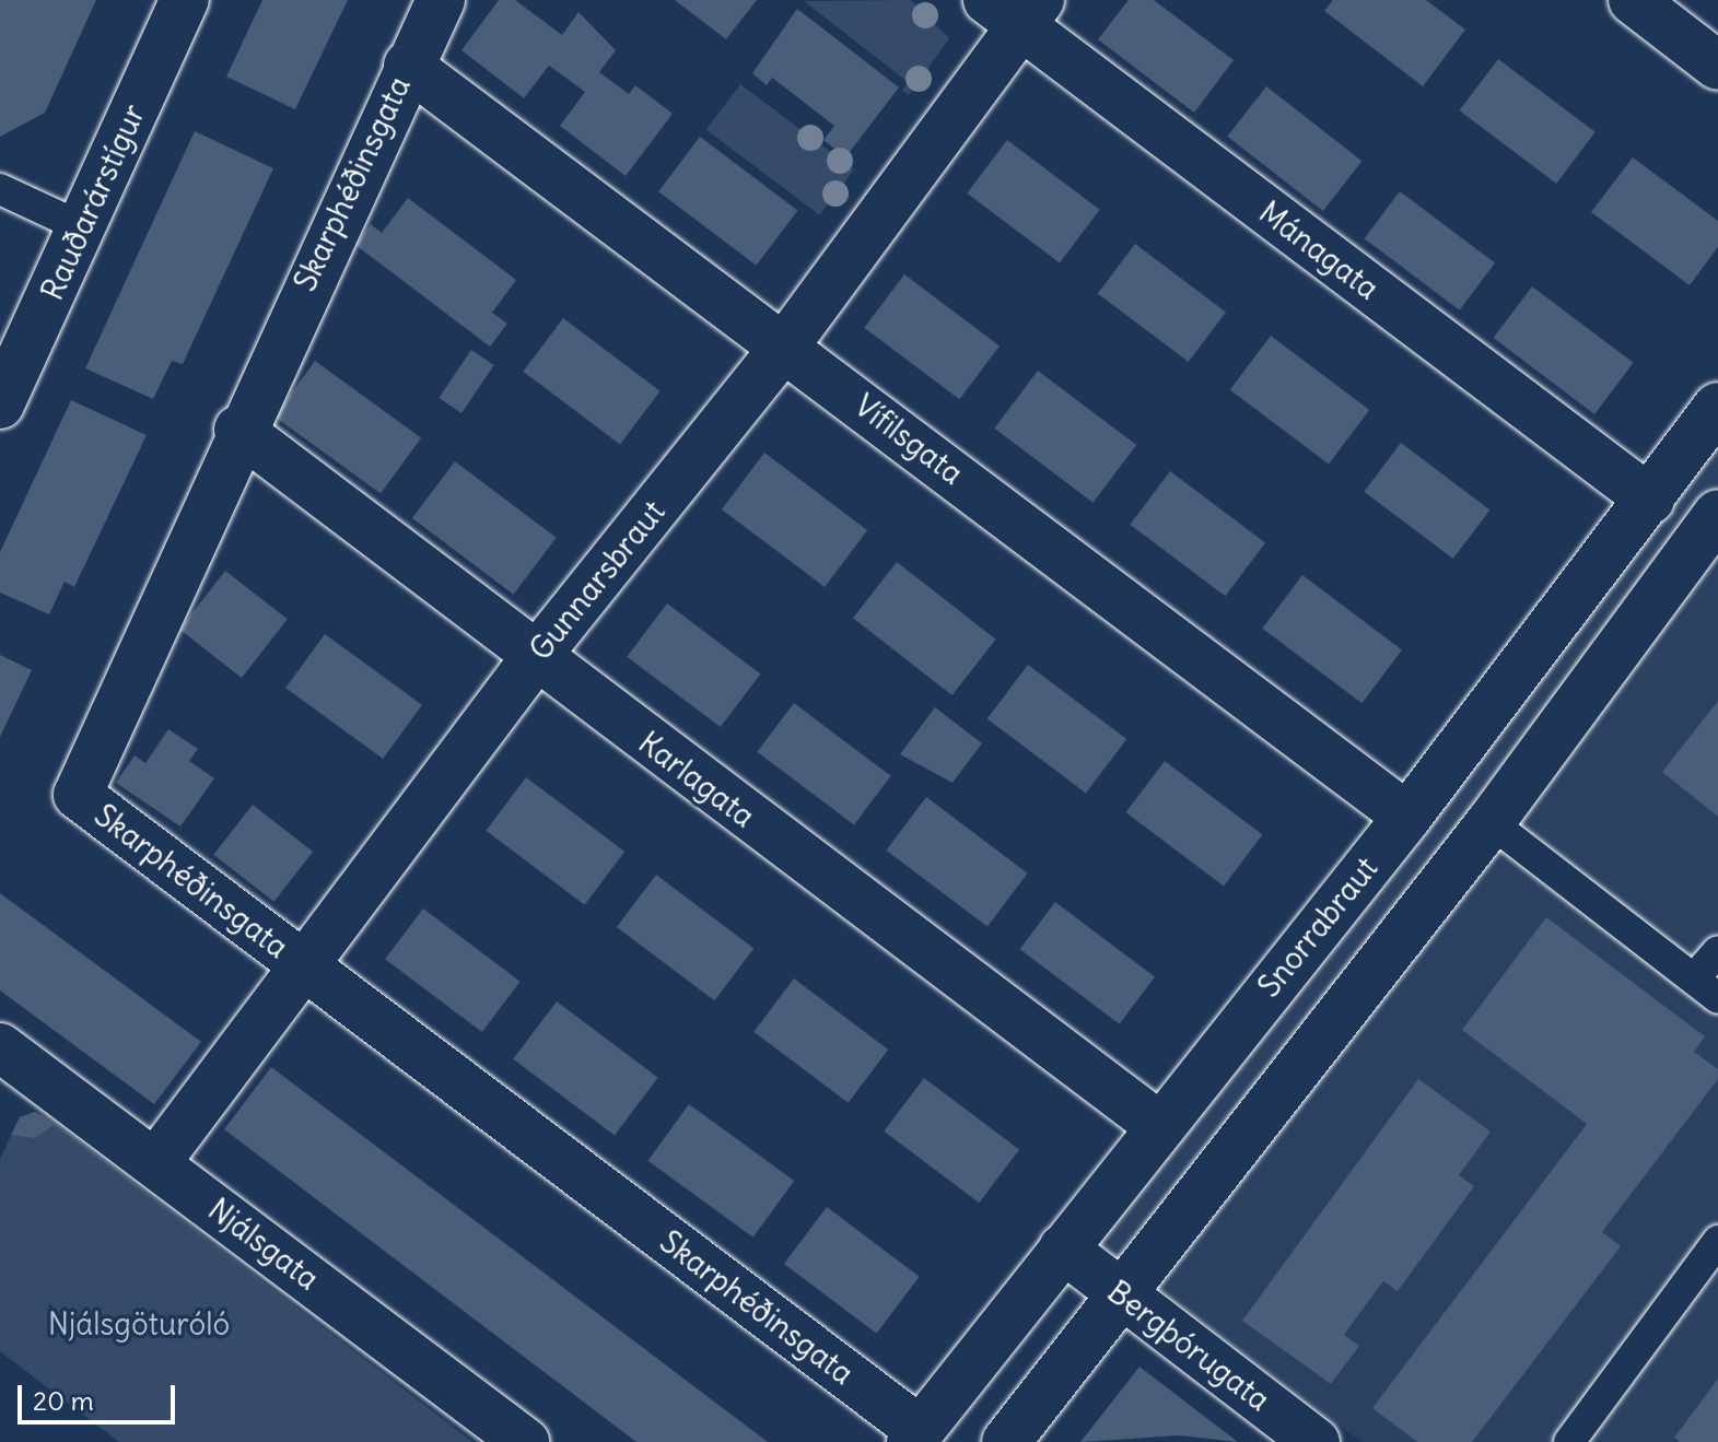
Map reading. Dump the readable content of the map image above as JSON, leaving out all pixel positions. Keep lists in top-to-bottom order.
{
  "streets": {
    "street": [
      "Skarphéðinsgata",
      "Rauðarárstígur",
      "Mánagata",
      "Vífilsgata",
      "Gunnarsbraut",
      "Karlagata",
      "Snorrabraut",
      "Njálsgata",
      "Bergþórugata"
    ]
  },
  "crossings": [
    ["Skarphéðinsgata", "Vífilsgata"],
    ["Skarphéðinsgata", "Gunnarsbraut"],
    ["Skarphéðinsgata", "Karlagata"],
    ["Skarphéðinsgata", "Snorrabraut"],
    ["Mánagata", "Gunnarsbraut"],
    ["Mánagata", "Snorrabraut"],
    ["Vífilsgata", "Gunnarsbraut"],
    ["Vífilsgata", "Snorrabraut"],
    ["Gunnarsbraut", "Karlagata"],
    ["Gunnarsbraut", "Njálsgata"],
    ["Karlagata", "Snorrabraut"],
    ["Snorrabraut", "Bergþórugata"]
  ],
  "parks": ["Njálsgöturóló"],
  "scale_bar": "20 m"
}
